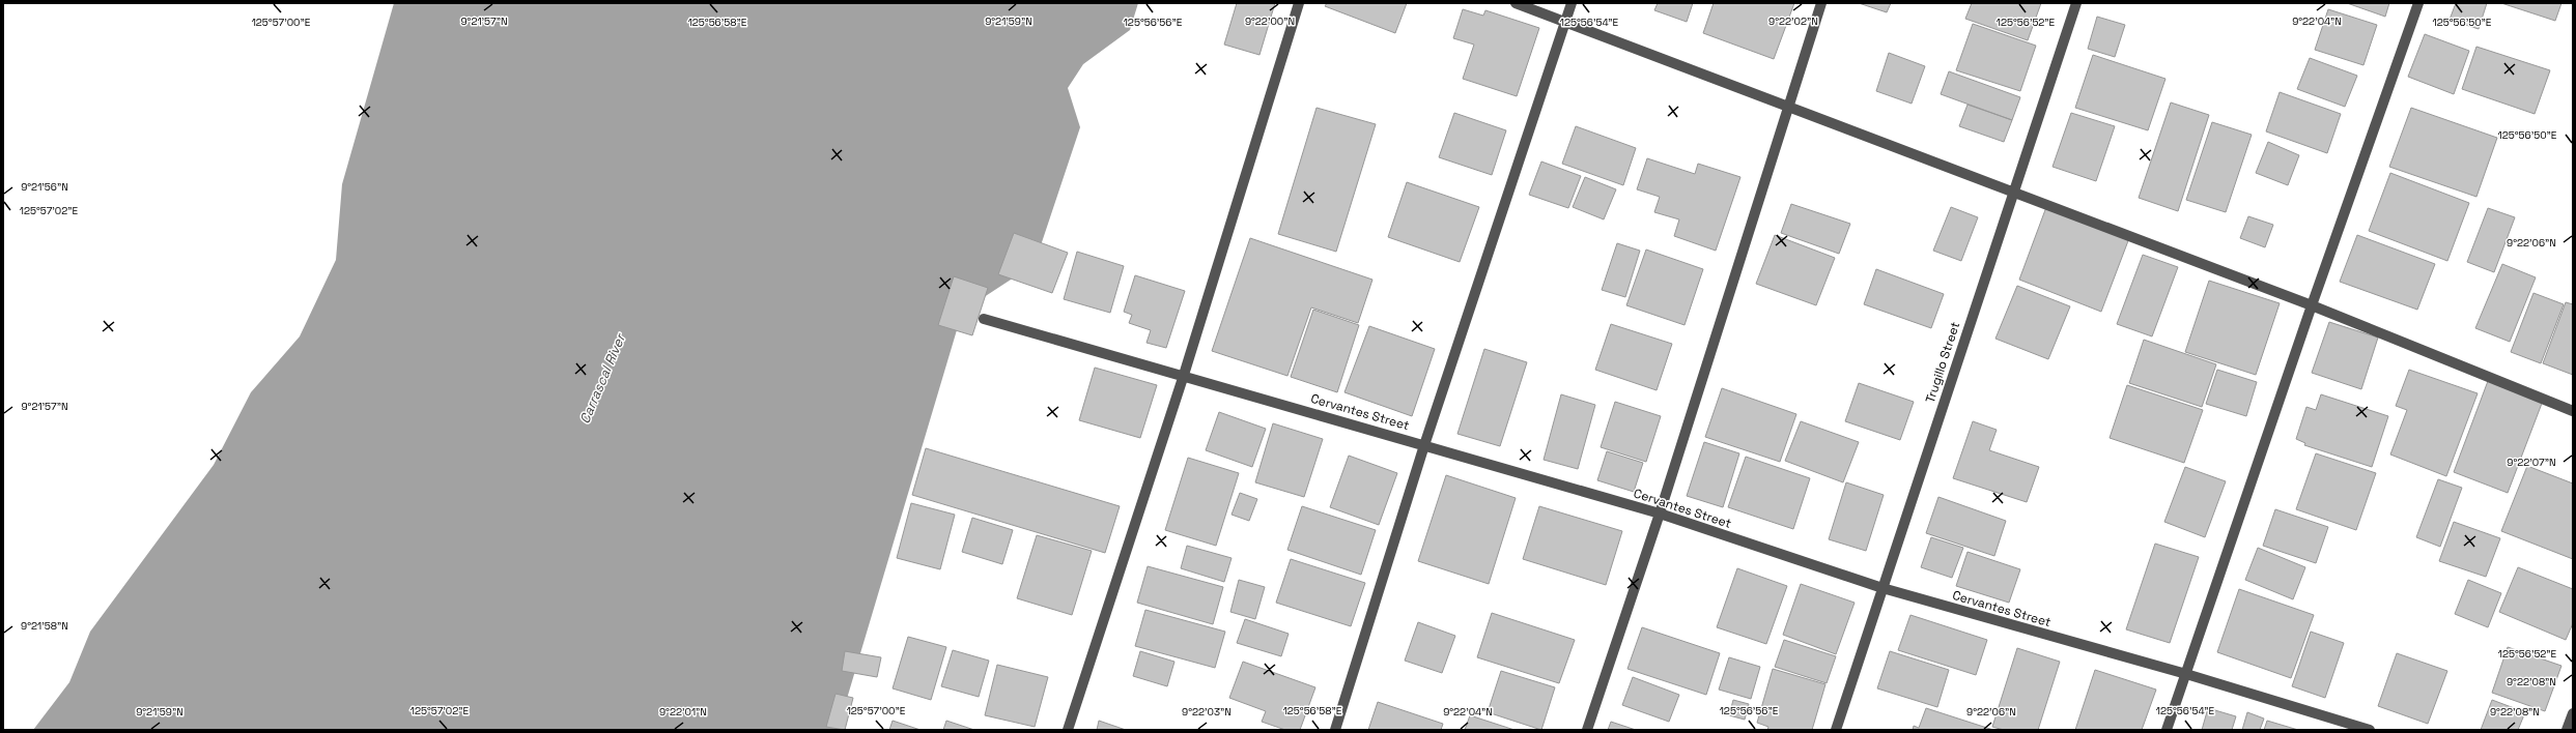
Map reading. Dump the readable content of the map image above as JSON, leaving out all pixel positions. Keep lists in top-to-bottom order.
{
  "streets": {
    "street": ["Trugillo Street", "Cervantes Street"]
  },
  "crossings": [
    ["Trugillo Street", "Cervantes Street"]
  ],
  "water": ["Carrascal River"],
  "coordinates": [
    "9°21'57\"N",
    "9°21'59\"N",
    "9°22'00\"N",
    "9°22'02\"N",
    "9°22'04\"N",
    "125°57'00\"E",
    "125°56'58\"E",
    "125°56'56\"E",
    "125°56'54\"E",
    "125°56'52\"E",
    "125°56'50\"E",
    "9°21'56\"N",
    "125°57'02\"E",
    "9°22'06\"N",
    "9°22'07\"N",
    "9°21'58\"N",
    "9°22'08\"N",
    "9°22'01\"N",
    "9°22'03\"N"
  ]
}
